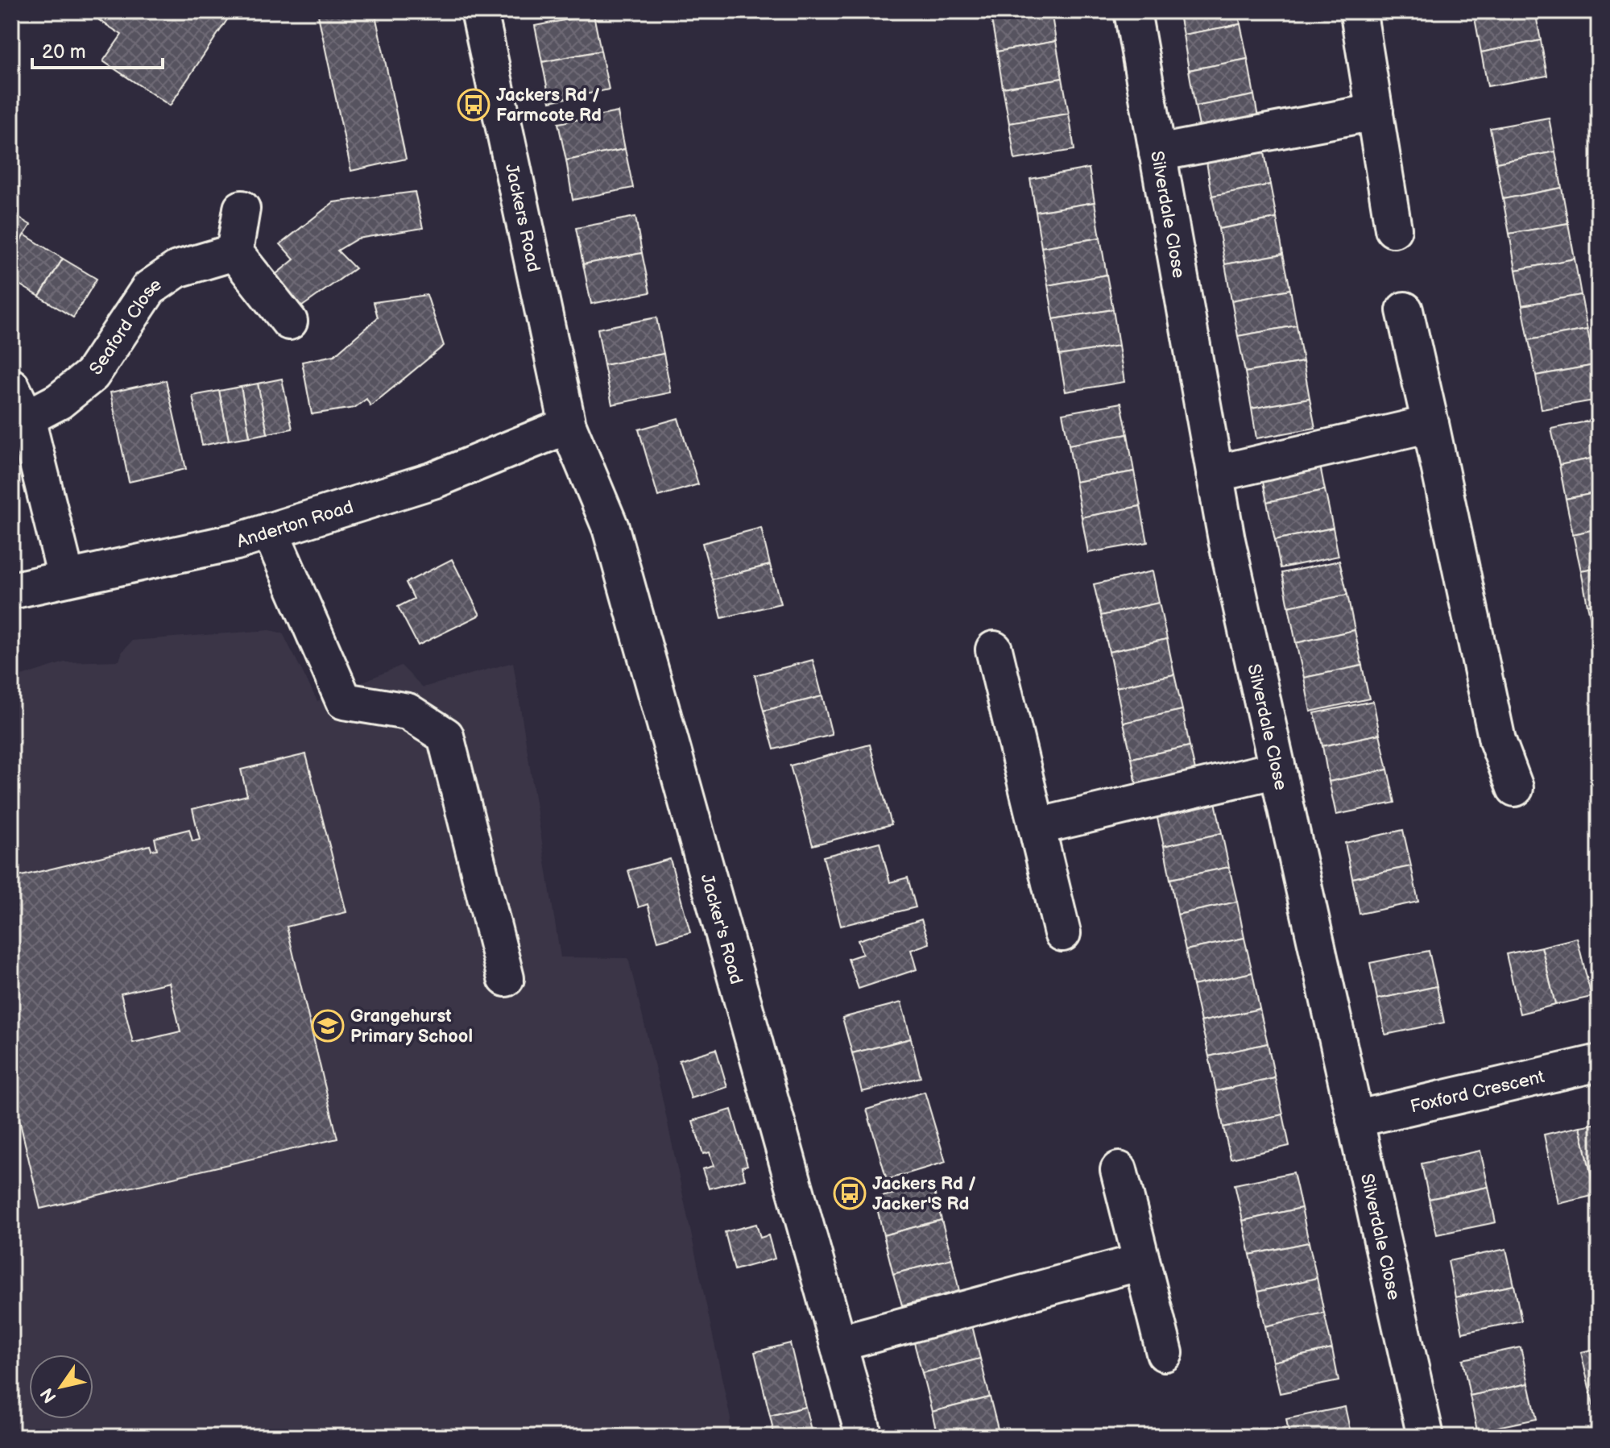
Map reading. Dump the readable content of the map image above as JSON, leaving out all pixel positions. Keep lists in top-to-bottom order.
{
  "streets": {
    "street": [
      "Silverdale Close",
      "Jackers Road",
      "Seaford Close",
      "Anderton Road",
      "Jacker's Road",
      "Foxford Crescent"
    ]
  },
  "crossings": [
    ["Silverdale Close", "Foxford Crescent"],
    ["Jackers Road", "Anderton Road"],
    ["Jackers Road", "Jacker's Road"],
    ["Anderton Road", "Jacker's Road"]
  ],
  "places": {
    "bus stop": ["Jackers Rd / Farmcote Rd", "Jackers Rd / Jacker'S Rd"],
    "school or university": ["Grangehurst Primary School"]
  },
  "scale_bar": "20 m",
  "north": "bottom left"
}
